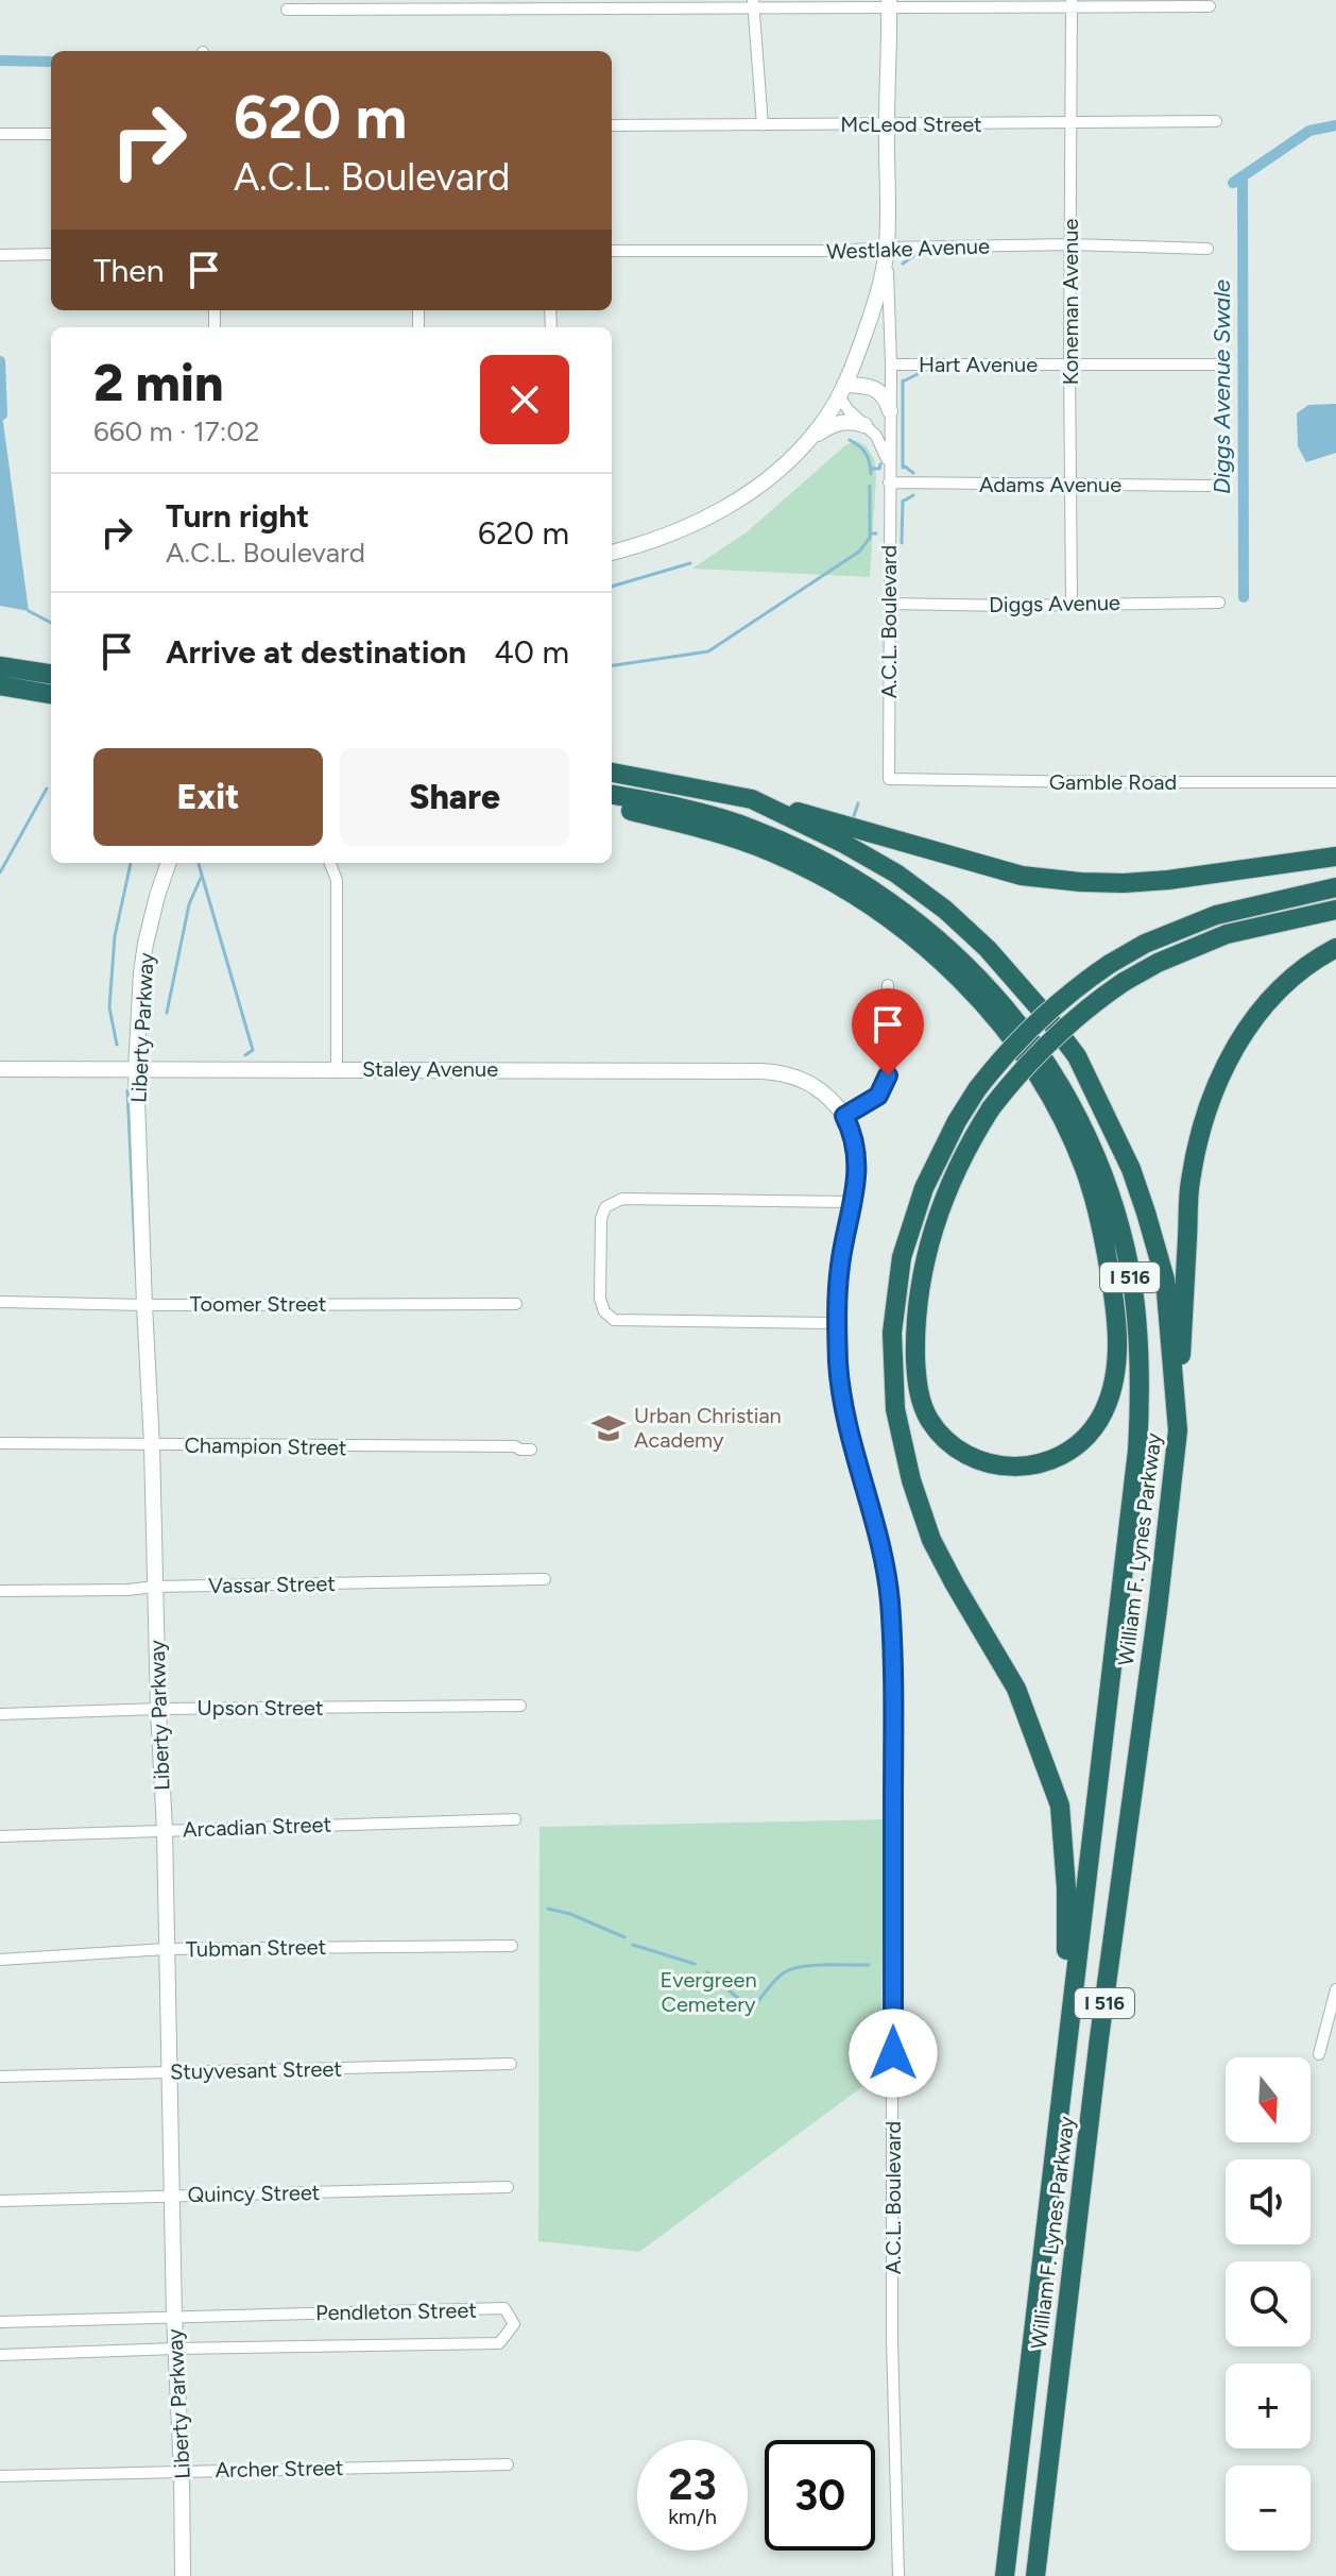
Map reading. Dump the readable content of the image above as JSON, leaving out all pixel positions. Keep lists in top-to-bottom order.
{
  "streets": {
    "highway": ["I 516", "William F. Lynes Parkway"],
    "street": [
      "McLeod Street",
      "Westlake Avenue",
      "Koneman Avenue",
      "Hart Avenue",
      "Adams Avenue",
      "Diggs Avenue",
      "A.C.L. Boulevard",
      "Gamble Road",
      "Liberty Parkway",
      "Staley Avenue",
      "Toomer Street",
      "Champion Street",
      "Vassar Street",
      "Upson Street",
      "Arcadian Street",
      "Tubman Street",
      "Stuyvesant Street",
      "Quincy Street",
      "Pendleton Street",
      "Archer Street"
    ]
  },
  "crossings": [
    ["McLeod Street", "Koneman Avenue"],
    ["McLeod Street", "A.C.L. Boulevard"],
    ["Westlake Avenue", "Koneman Avenue"],
    ["Westlake Avenue", "A.C.L. Boulevard"],
    ["Koneman Avenue", "Hart Avenue"],
    ["Koneman Avenue", "Adams Avenue"],
    ["Koneman Avenue", "Diggs Avenue"],
    ["Hart Avenue", "A.C.L. Boulevard"],
    ["Adams Avenue", "A.C.L. Boulevard"],
    ["Diggs Avenue", "A.C.L. Boulevard"],
    ["A.C.L. Boulevard", "Gamble Road"],
    ["A.C.L. Boulevard", "Staley Avenue"],
    ["Liberty Parkway", "Staley Avenue"],
    ["Liberty Parkway", "Toomer Street"],
    ["Liberty Parkway", "Champion Street"],
    ["Liberty Parkway", "Vassar Street"],
    ["Liberty Parkway", "Upson Street"],
    ["Liberty Parkway", "Arcadian Street"],
    ["Liberty Parkway", "Tubman Street"],
    ["Liberty Parkway", "Stuyvesant Street"],
    ["Liberty Parkway", "Quincy Street"],
    ["Liberty Parkway", "Pendleton Street"],
    ["Liberty Parkway", "Archer Street"]
  ],
  "water": ["Diggs Avenue Swale"],
  "parks": ["Evergreen Cemetery"],
  "places": {
    "school or university": ["Urban Christian Academy"]
  },
  "north": "bottom",
  "page": {
    "turn": ["620 m", "A.C.L. Boulevard"],
    "then": "Then",
    "heading": ["2 min", "660 m · 17:02"],
    "list": [
      {
        "name": "Turn right",
        "note": "A.C.L. Boulevard",
        "value": "620 m"
      },
      {
        "name": "Arrive at destination",
        "value": "40 m"
      }
    ],
    "buttons": ["Exit", "Share"],
    "map_buttons": ["+", "−"],
    "speed": "23 km/h",
    "limit": "30"
  }
}
